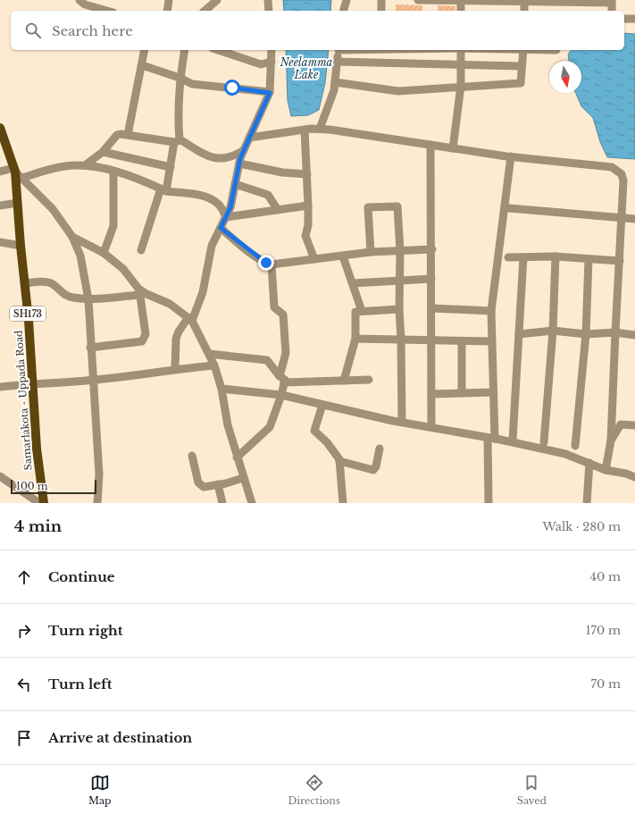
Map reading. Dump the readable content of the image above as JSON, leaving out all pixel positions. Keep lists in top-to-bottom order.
{
  "streets": {
    "main road": ["SH173", "Samarlakota - Uppada Road"]
  },
  "water": ["Neelamma Lake"],
  "scale_bar": "100 m",
  "north": "bottom",
  "page": {
    "search": "Search here",
    "scale": "100 m",
    "heading": ["4 min", "Walk · 280 m"],
    "list": [
      ["Continue", "40 m"],
      ["Turn right", "170 m"],
      ["Turn left", "70 m"],
      "Arrive at destination"
    ],
    "nav": ["Map", "Directions", "Saved"]
  }
}
